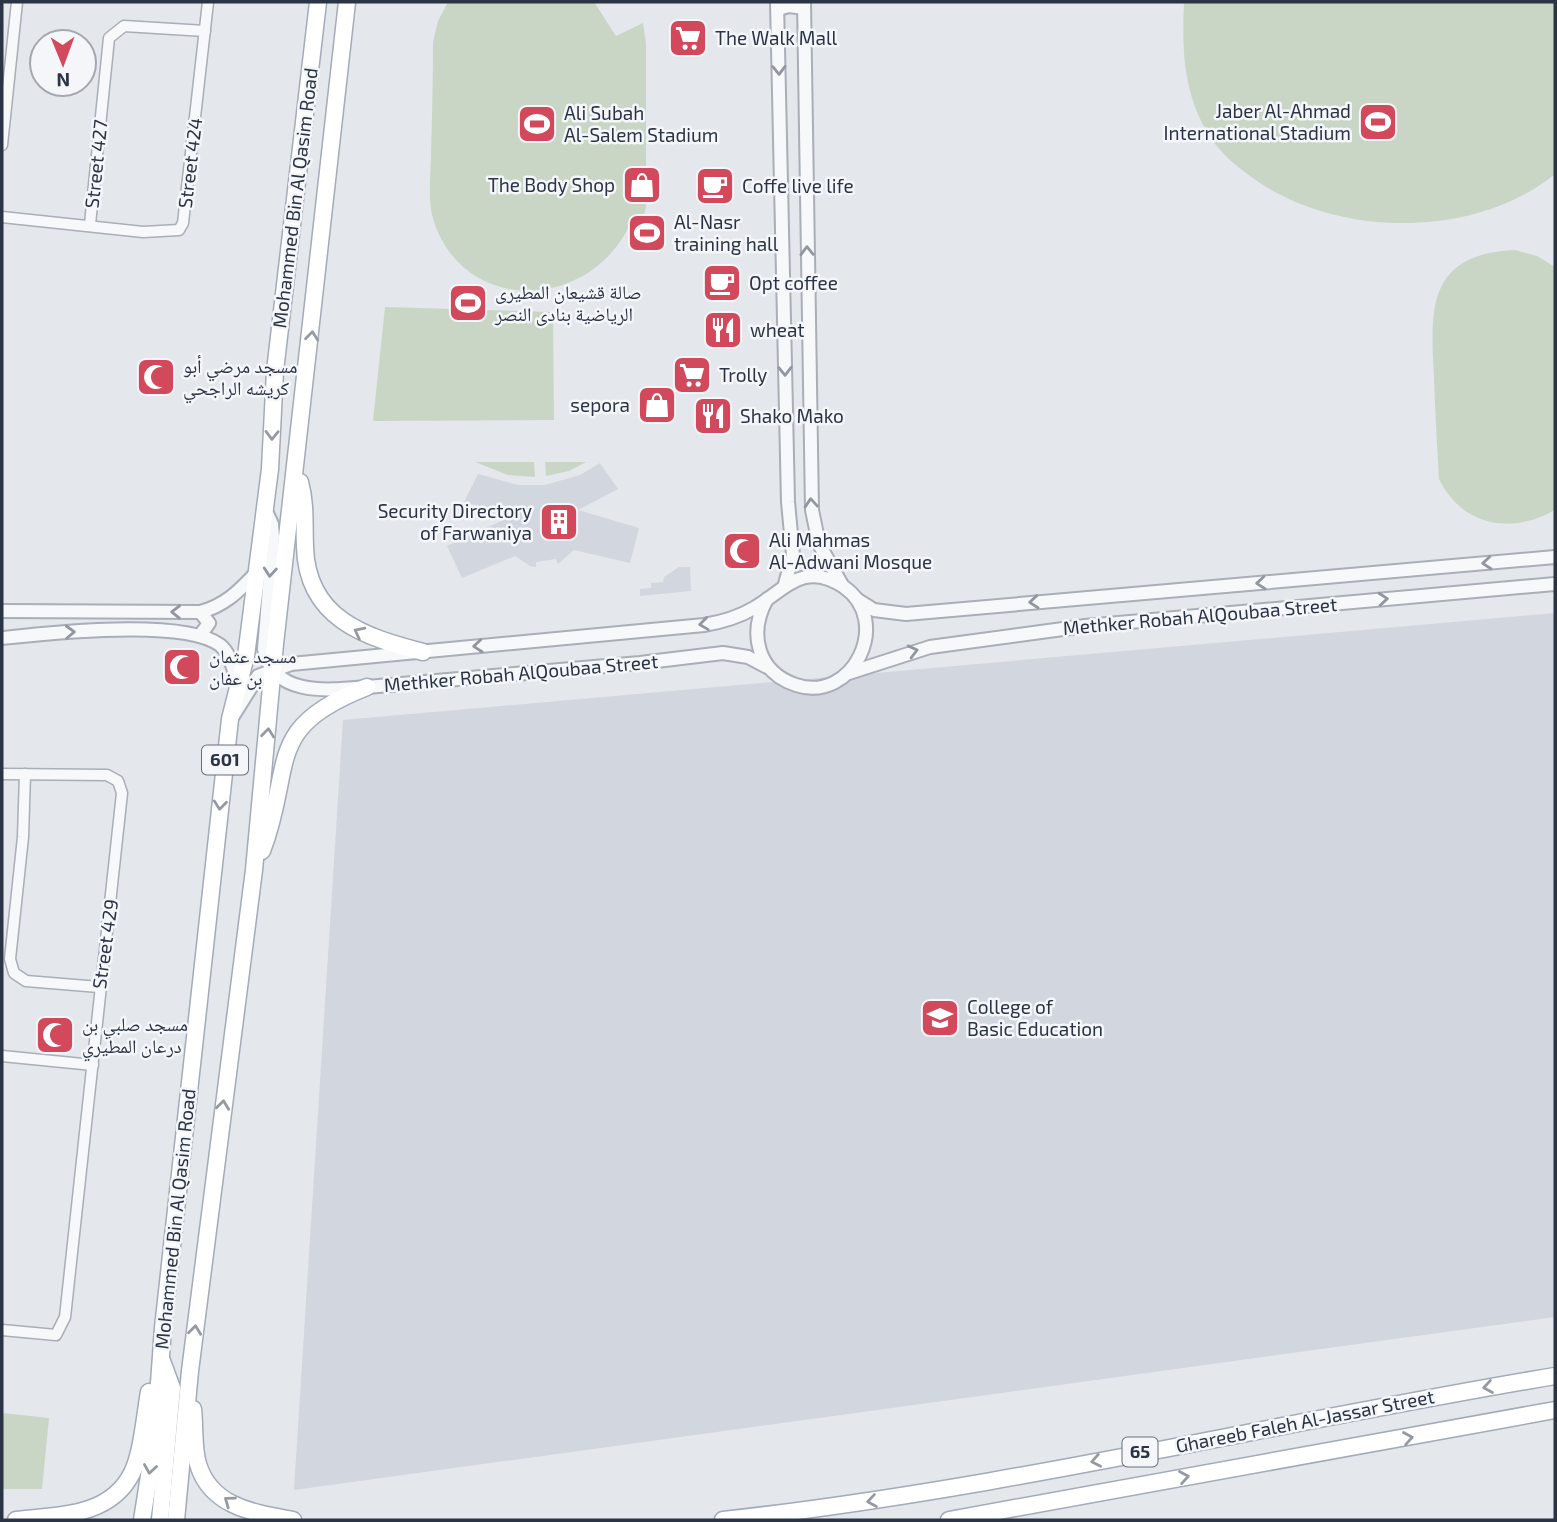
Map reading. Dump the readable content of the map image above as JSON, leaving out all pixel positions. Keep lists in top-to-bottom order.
{
  "streets": {
    "main road": [
      "Mohammed Bin Al Qasim Road",
      "601",
      "Ghareeb Faleh Al-Jassar Street",
      "65"
    ],
    "street": [
      "Street 424",
      "Street 427",
      "Methker Robah AlQoubaa Street",
      "Street 429"
    ]
  },
  "crossings": [
    ["Street 424", "Street 427"],
    ["Mohammed Bin Al Qasim Road", "Methker Robah AlQoubaa Street"]
  ],
  "places": {
    "supermarket": ["The Walk Mall", "Trolly"],
    "sports": [
      "Jaber Al-Ahmad International Stadium",
      "Ali Subah Al-Salem Stadium",
      "Al-Nasr training hall",
      "صالة قشيعان المطيرى الرياضية بنادى النصر"
    ],
    "shop": ["The Body Shop", "sepora"],
    "cafe": ["Coffe live life", "Opt coffee"],
    "restaurant": ["wheat", "Shako Mako"],
    "mosque": [
      "مسجد مرضي أبو كريشه الراجحي",
      "Ali Mahmas Al-Adwani Mosque",
      "مسجد عثمان بن عفان",
      "مسجد صلبي بن درعان المطيري"
    ],
    "building": ["Security Directory of Farwaniya"],
    "school or university": ["College of Basic Education"]
  },
  "north": "bottom"
}
